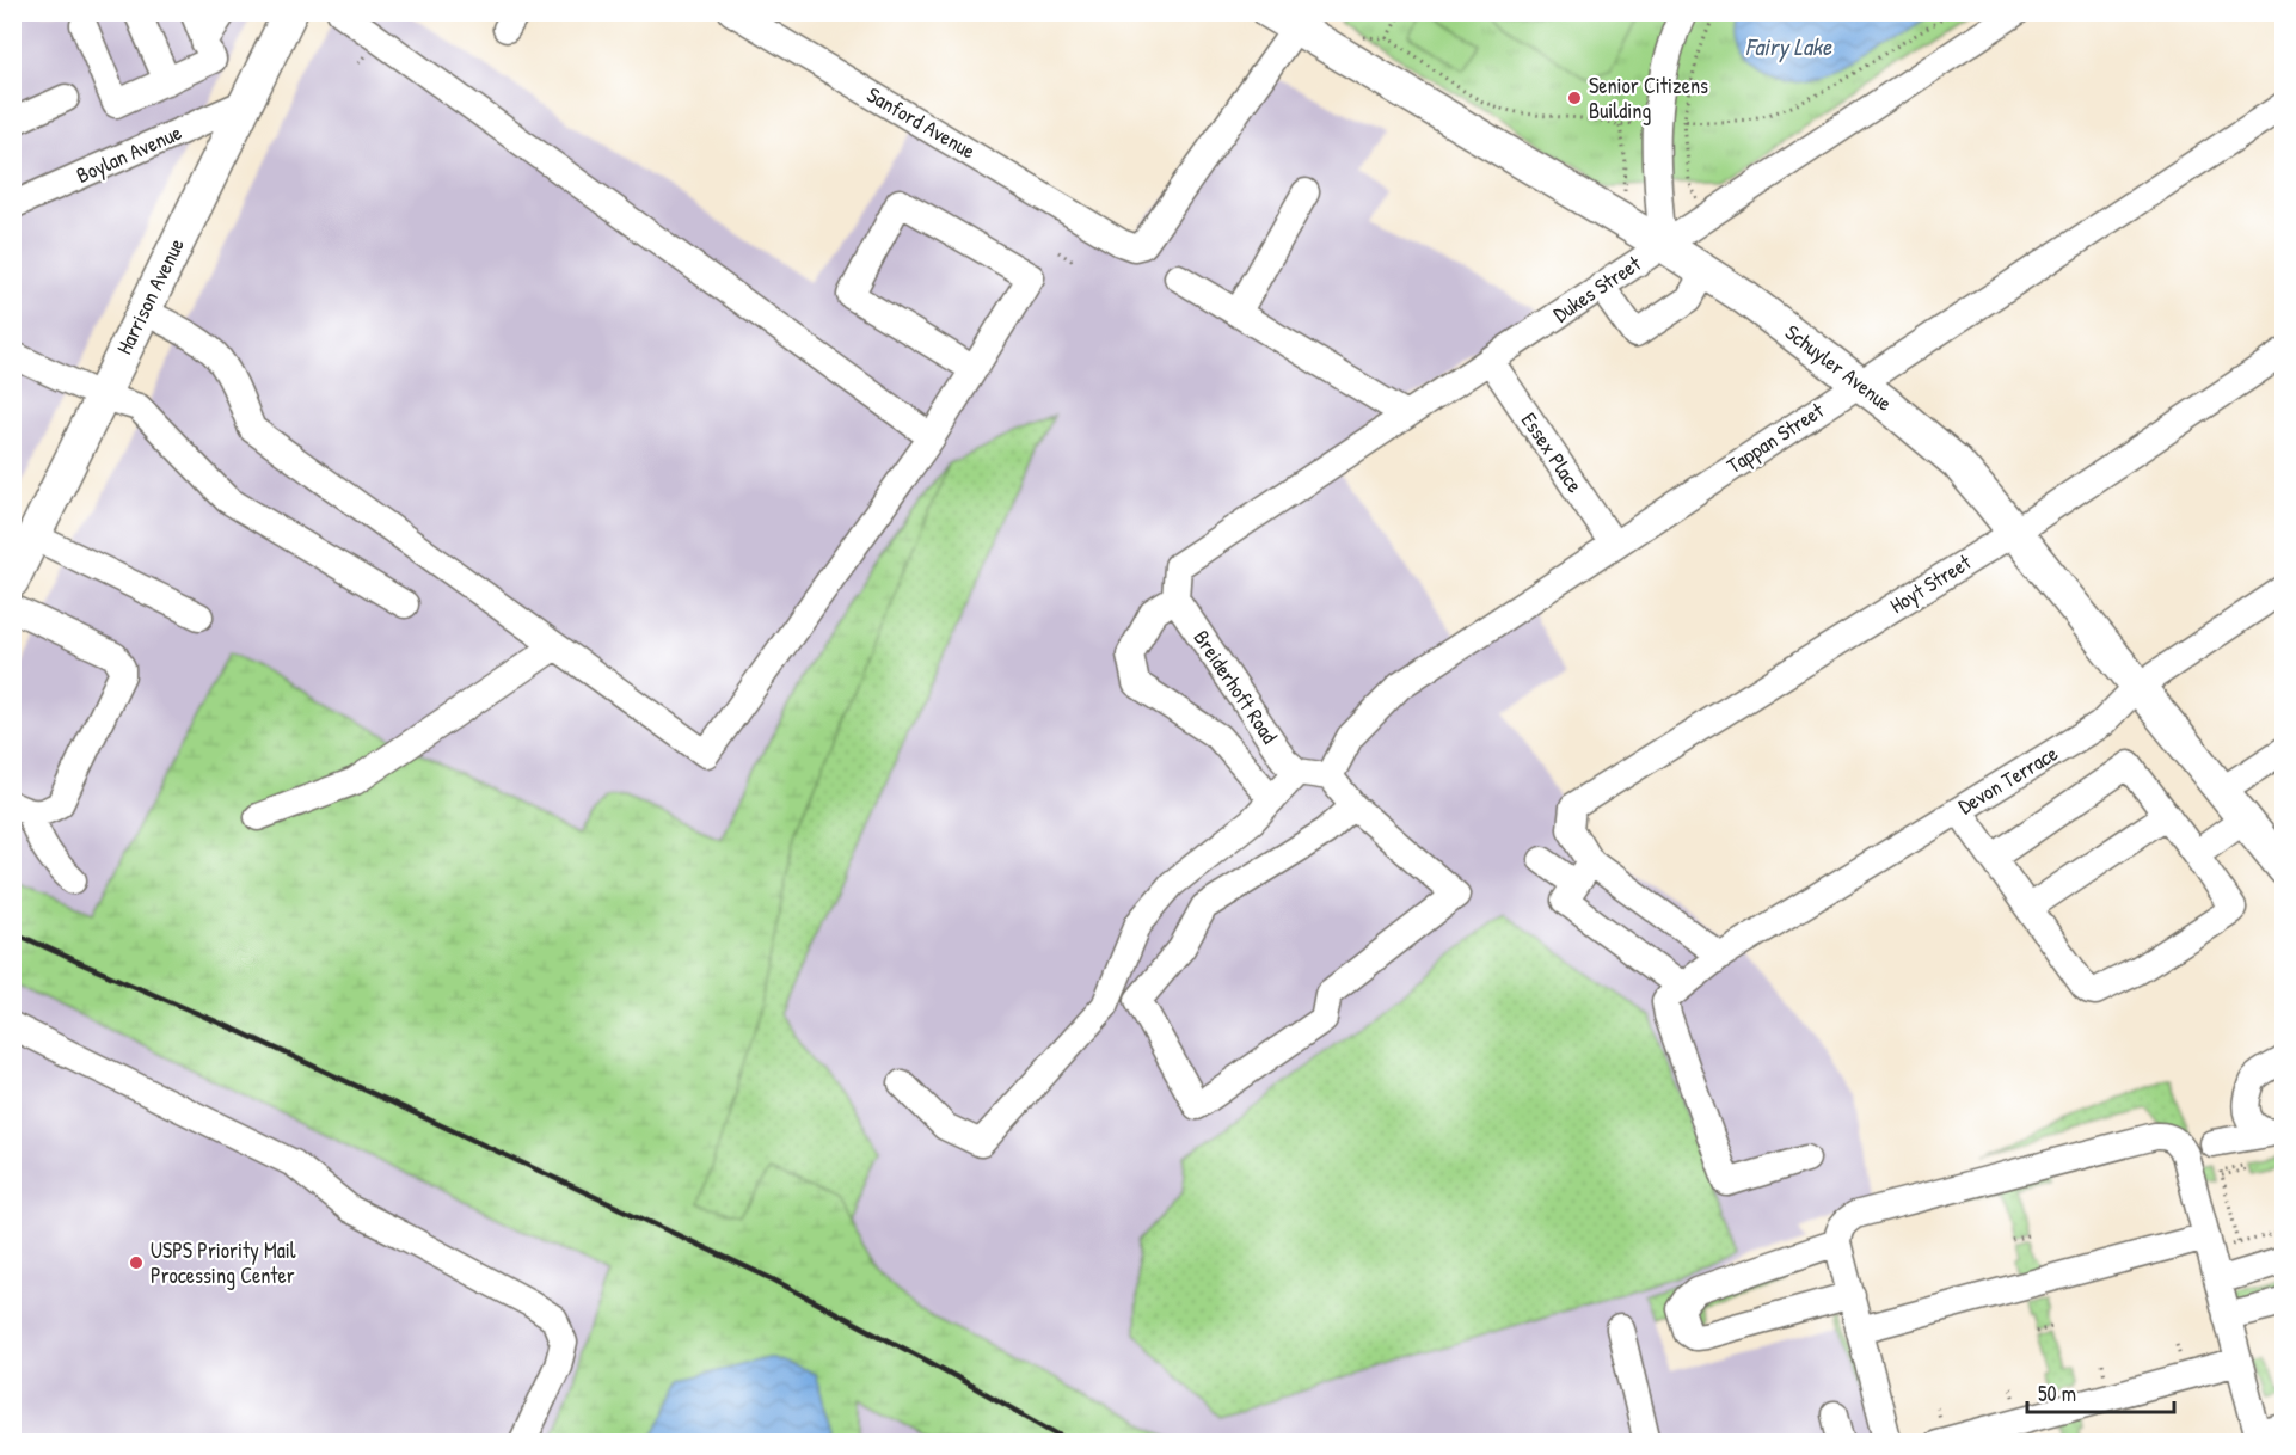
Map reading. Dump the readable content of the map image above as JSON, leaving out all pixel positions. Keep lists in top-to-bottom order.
{
  "streets": {
    "main road": ["Harrison Avenue", "Schuyler Avenue"],
    "street": [
      "Sanford Avenue",
      "Boylan Avenue",
      "Dukes Street",
      "Tappan Street",
      "Essex Place",
      "Hoyt Street",
      "Breiderhoft Road",
      "Devon Terrace"
    ]
  },
  "crossings": [
    ["Sanford Avenue", "Schuyler Avenue"],
    ["Boylan Avenue", "Harrison Avenue"],
    ["Dukes Street", "Schuyler Avenue"],
    ["Dukes Street", "Essex Place"],
    ["Dukes Street", "Breiderhoft Road"],
    ["Schuyler Avenue", "Tappan Street"],
    ["Schuyler Avenue", "Hoyt Street"],
    ["Schuyler Avenue", "Devon Terrace"],
    ["Tappan Street", "Essex Place"]
  ],
  "water": ["Fairy Lake"],
  "places": ["Senior Citizens Building", "USPS Priority Mail Processing Center"],
  "scale_bar": "50 m"
}
